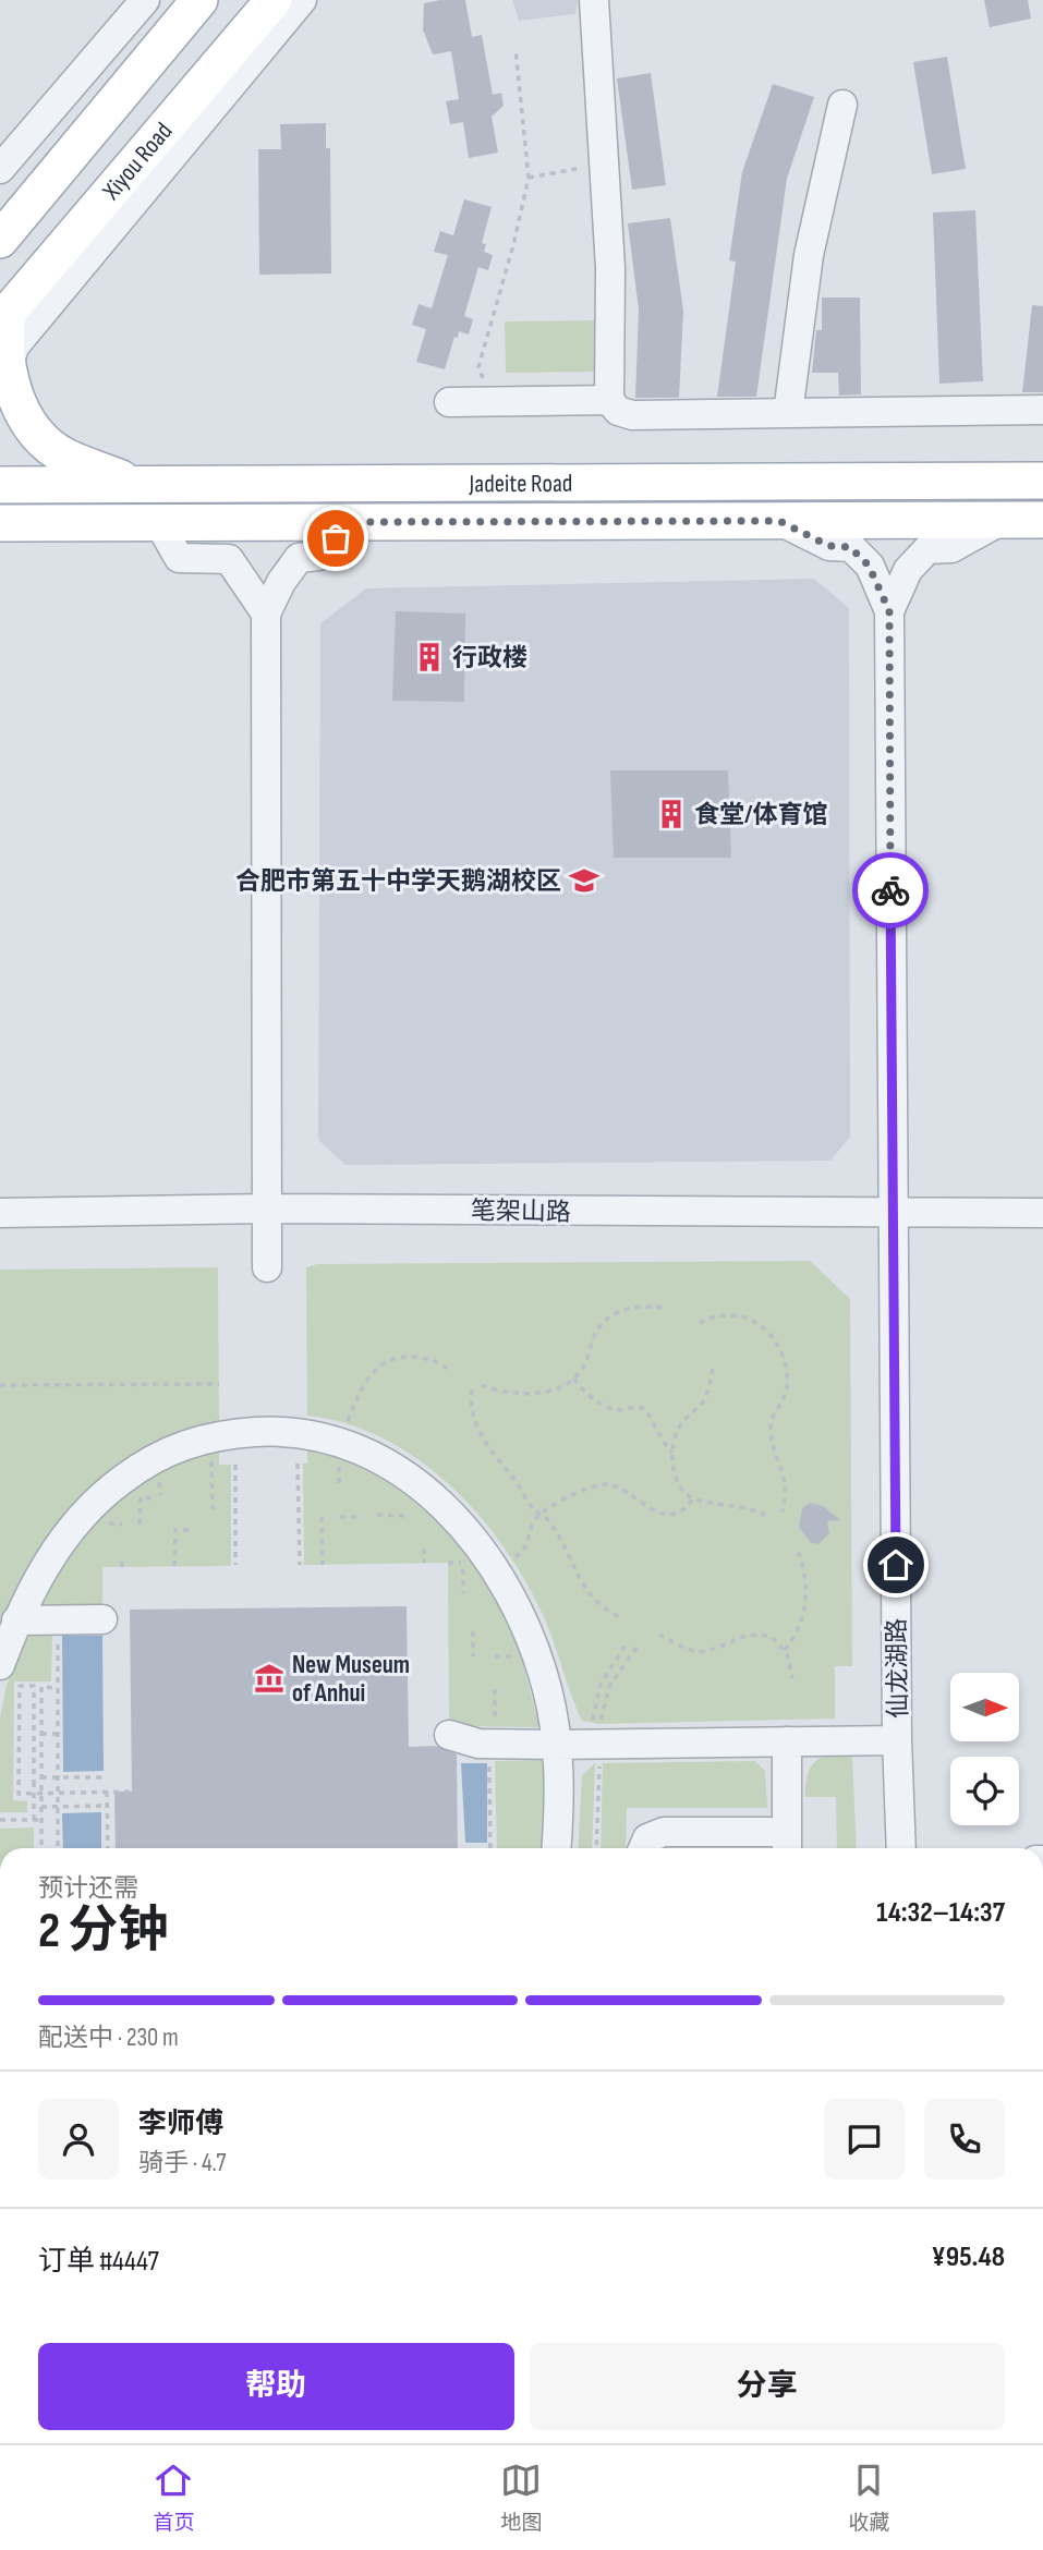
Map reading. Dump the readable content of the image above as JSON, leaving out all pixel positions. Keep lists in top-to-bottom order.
{
  "streets": {
    "main road": ["Xiyou Road", "Jadeite Road"],
    "street": ["笔架山路", "仙龙湖路"]
  },
  "crossings": [
    ["笔架山路", "仙龙湖路"]
  ],
  "places": {
    "building": ["行政楼", "食堂/体育馆"],
    "school or university": ["合肥市第五十中学天鹅湖校区"],
    "museum": ["New Museum of Anhui"]
  },
  "north": "right",
  "page": {
    "heading": ["2 分钟", "预计还需", "14:32–14:37"],
    "panel": [
      "李师傅",
      "骑手 · 4.7",
      "订单 #4447",
      "¥95.48"
    ],
    "bar": "配送中 · 230 m",
    "buttons": ["帮助", "分享"],
    "tabs": ["首页", "地图", "收藏"]
  }
}
